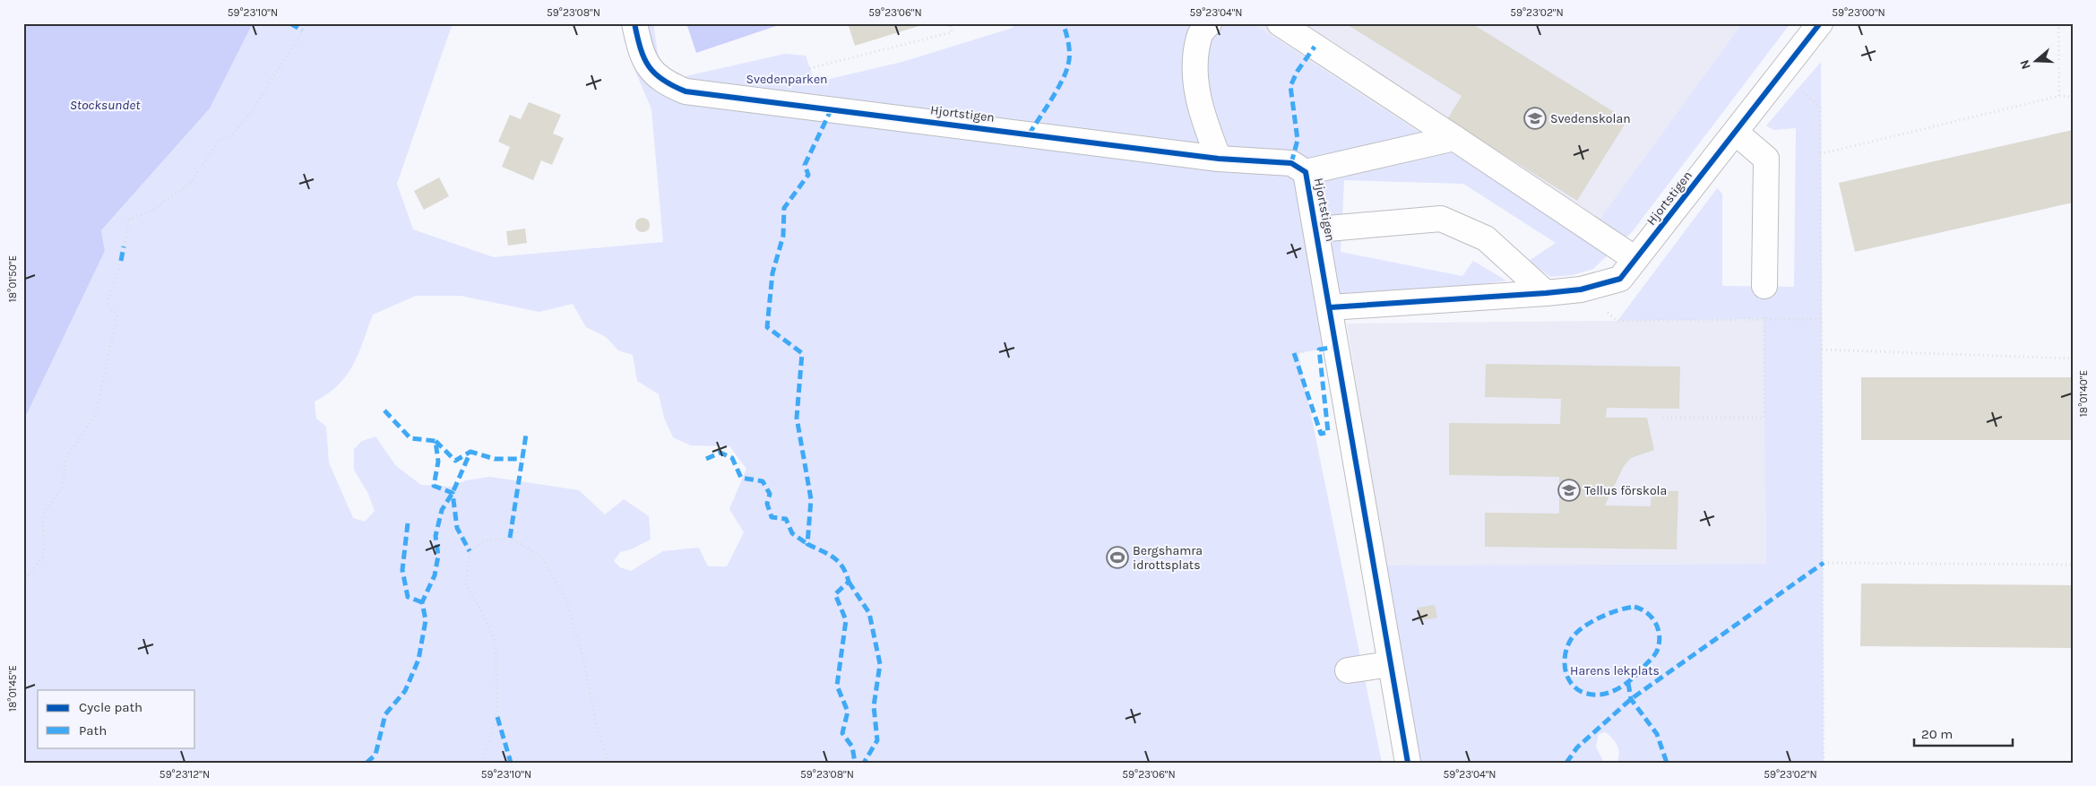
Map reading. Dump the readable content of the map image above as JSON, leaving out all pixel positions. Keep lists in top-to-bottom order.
{
  "streets": {
    "street": ["Hjortstigen"]
  },
  "water": ["Stocksundet"],
  "parks": ["Svedenparken", "Harens lekplats"],
  "places": {
    "school or university": ["Svedenskolan", "Tellus förskola"],
    "sports": ["Bergshamra idrottsplats"]
  },
  "legend": ["Cycle path", "Path"],
  "scale_bar": "20 m",
  "north": "left",
  "coordinates": [
    "59°23'10\"N",
    "59°23'08\"N",
    "59°23'06\"N",
    "59°23'04\"N",
    "59°23'02\"N",
    "59°23'00\"N",
    "18°01'50\"E",
    "18°01'40\"E",
    "18°01'45\"E",
    "59°23'12\"N"
  ]
}
